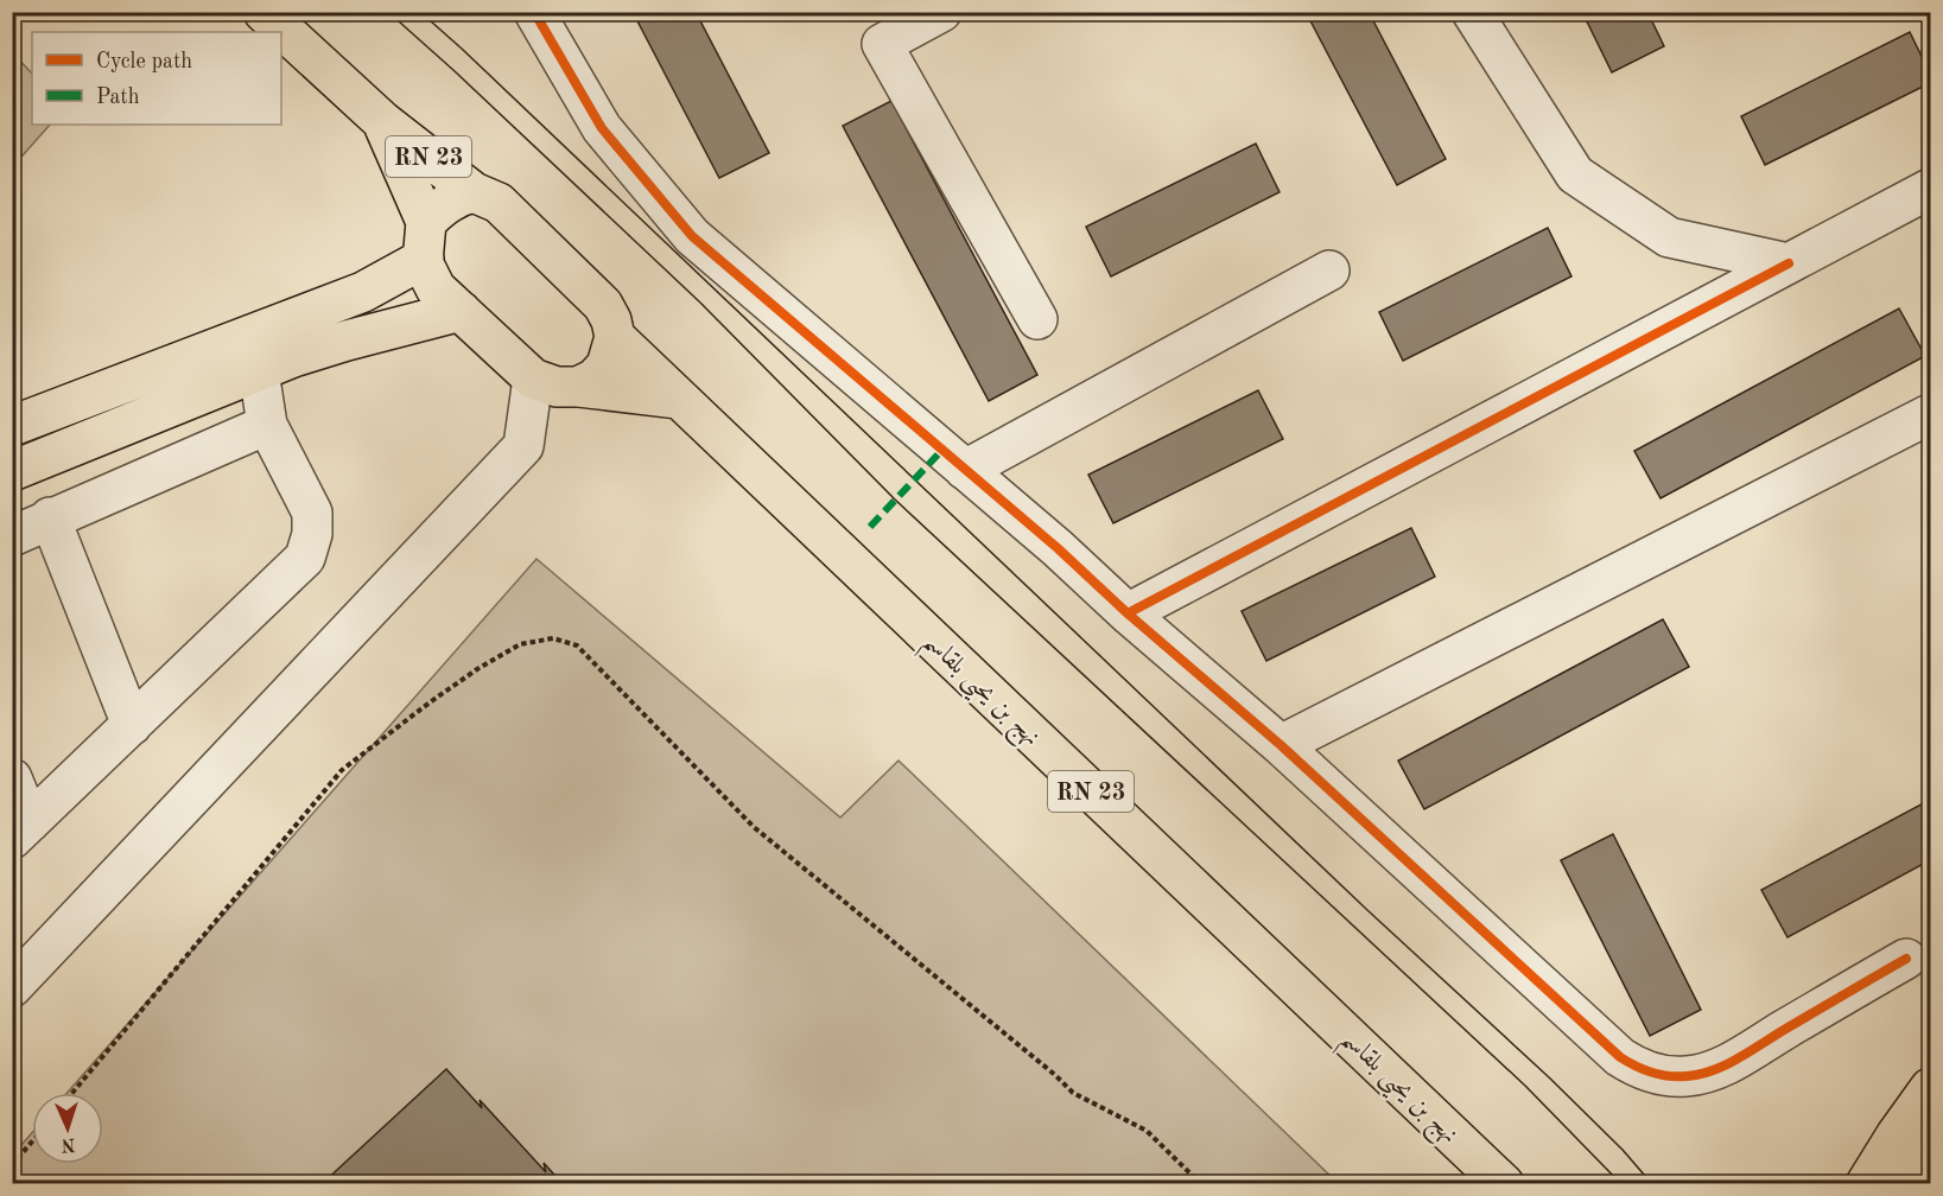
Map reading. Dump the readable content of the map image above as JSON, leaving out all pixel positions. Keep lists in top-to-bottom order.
{
  "streets": {
    "main road": ["RN 23", "نهج بن يحيى بلقاسم"]
  },
  "legend": ["Cycle path", "Path"],
  "north": "bottom"
}
